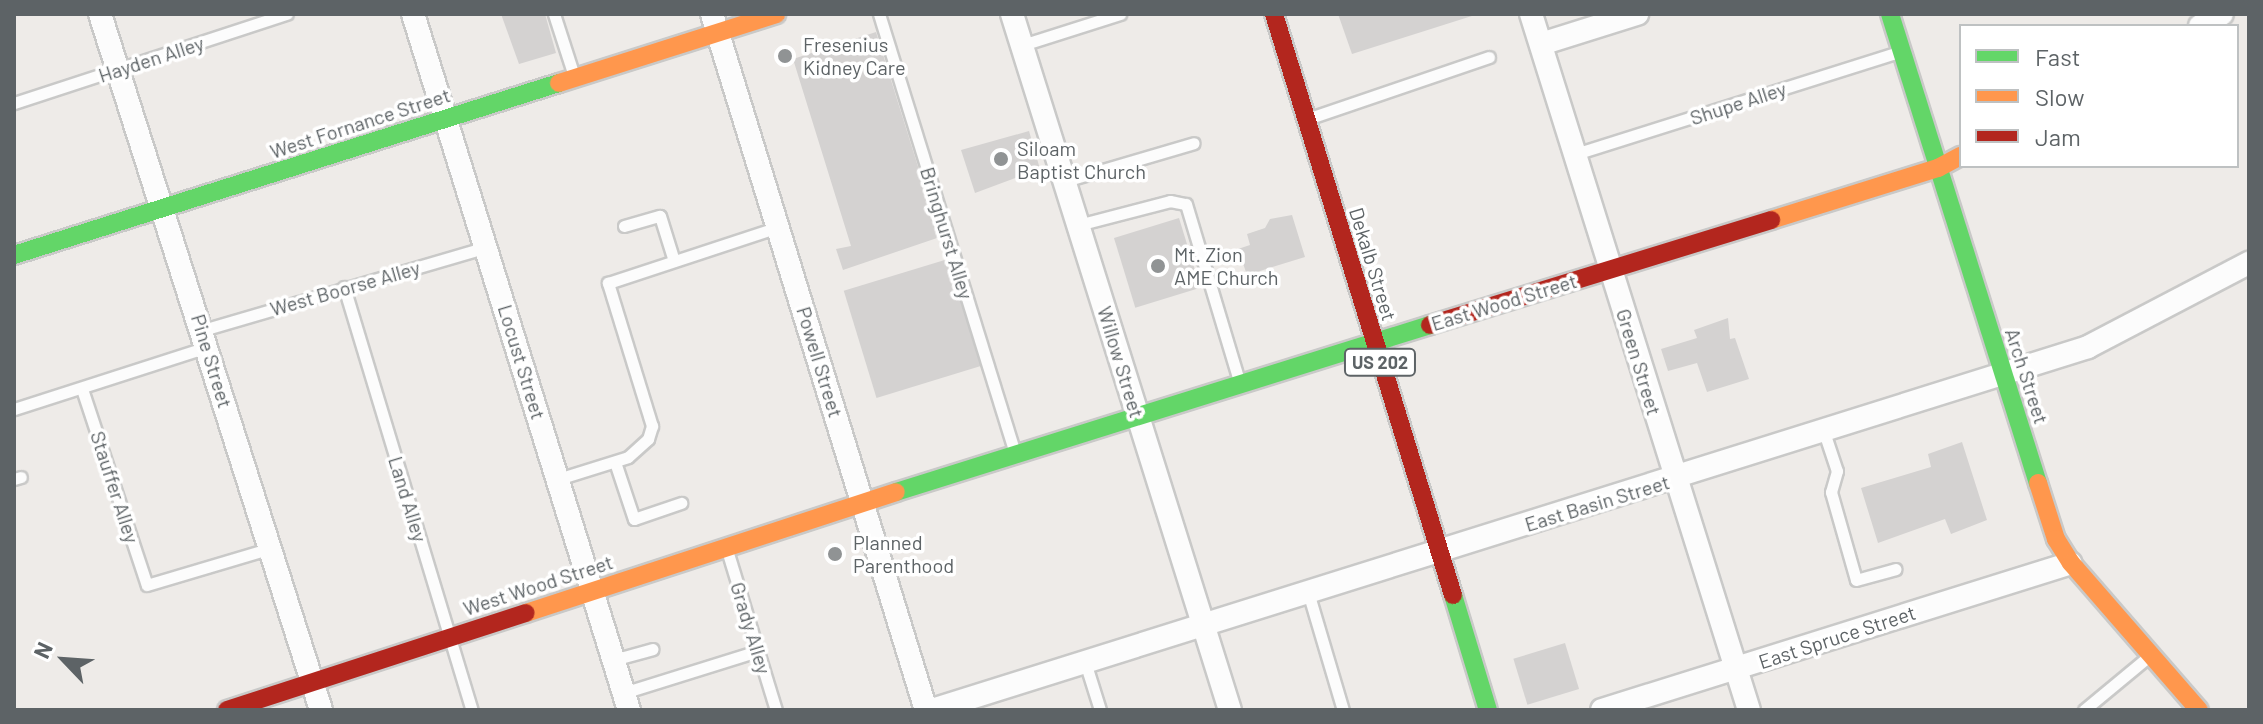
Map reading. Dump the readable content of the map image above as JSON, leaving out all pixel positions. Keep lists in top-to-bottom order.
{
  "streets": {
    "main road": [
      "West Fornance Street",
      "Dekalb Street",
      "East Wood Street",
      "US 202",
      "Arch Street",
      "West Wood Street"
    ],
    "street": [
      "Pine Street",
      "Locust Street",
      "Powell Street",
      "Willow Street",
      "Green Street",
      "East Basin Street",
      "East Spruce Street"
    ],
    "lane": [
      "Hayden Alley",
      "Shupe Alley",
      "Bringhurst Alley",
      "West Boorse Alley",
      "Stauffer Alley",
      "Land Alley",
      "Grady Alley"
    ]
  },
  "crossings": [
    ["Hayden Alley", "Pine Street"],
    ["Shupe Alley", "Green Street"],
    ["Shupe Alley", "Arch Street"],
    ["West Fornance Street", "Pine Street"],
    ["West Fornance Street", "Locust Street"],
    ["West Fornance Street", "Powell Street"],
    ["Bringhurst Alley", "East Wood Street"],
    ["Dekalb Street", "East Wood Street"],
    ["Dekalb Street", "East Basin Street"],
    ["West Boorse Alley", "Pine Street"],
    ["West Boorse Alley", "Locust Street"],
    ["West Boorse Alley", "Stauffer Alley"],
    ["West Boorse Alley", "Land Alley"],
    ["East Wood Street", "Powell Street"],
    ["East Wood Street", "Willow Street"],
    ["East Wood Street", "Green Street"],
    ["East Wood Street", "Arch Street"],
    ["East Wood Street", "West Wood Street"],
    ["Pine Street", "Stauffer Alley"],
    ["Pine Street", "West Wood Street"],
    ["Locust Street", "West Wood Street"],
    ["Powell Street", "East Basin Street"],
    ["Powell Street", "West Wood Street"],
    ["Willow Street", "East Basin Street"],
    ["Green Street", "East Basin Street"],
    ["Green Street", "East Spruce Street"],
    ["Arch Street", "East Basin Street"],
    ["Arch Street", "East Spruce Street"],
    ["Land Alley", "West Wood Street"],
    ["West Wood Street", "Grady Alley"]
  ],
  "places": [
    "Fresenius Kidney Care",
    "Siloam Baptist Church",
    "Mt. Zion AME Church",
    "Planned Parenthood"
  ],
  "legend": ["Fast", "Slow", "Jam"],
  "north": "top left"
}
